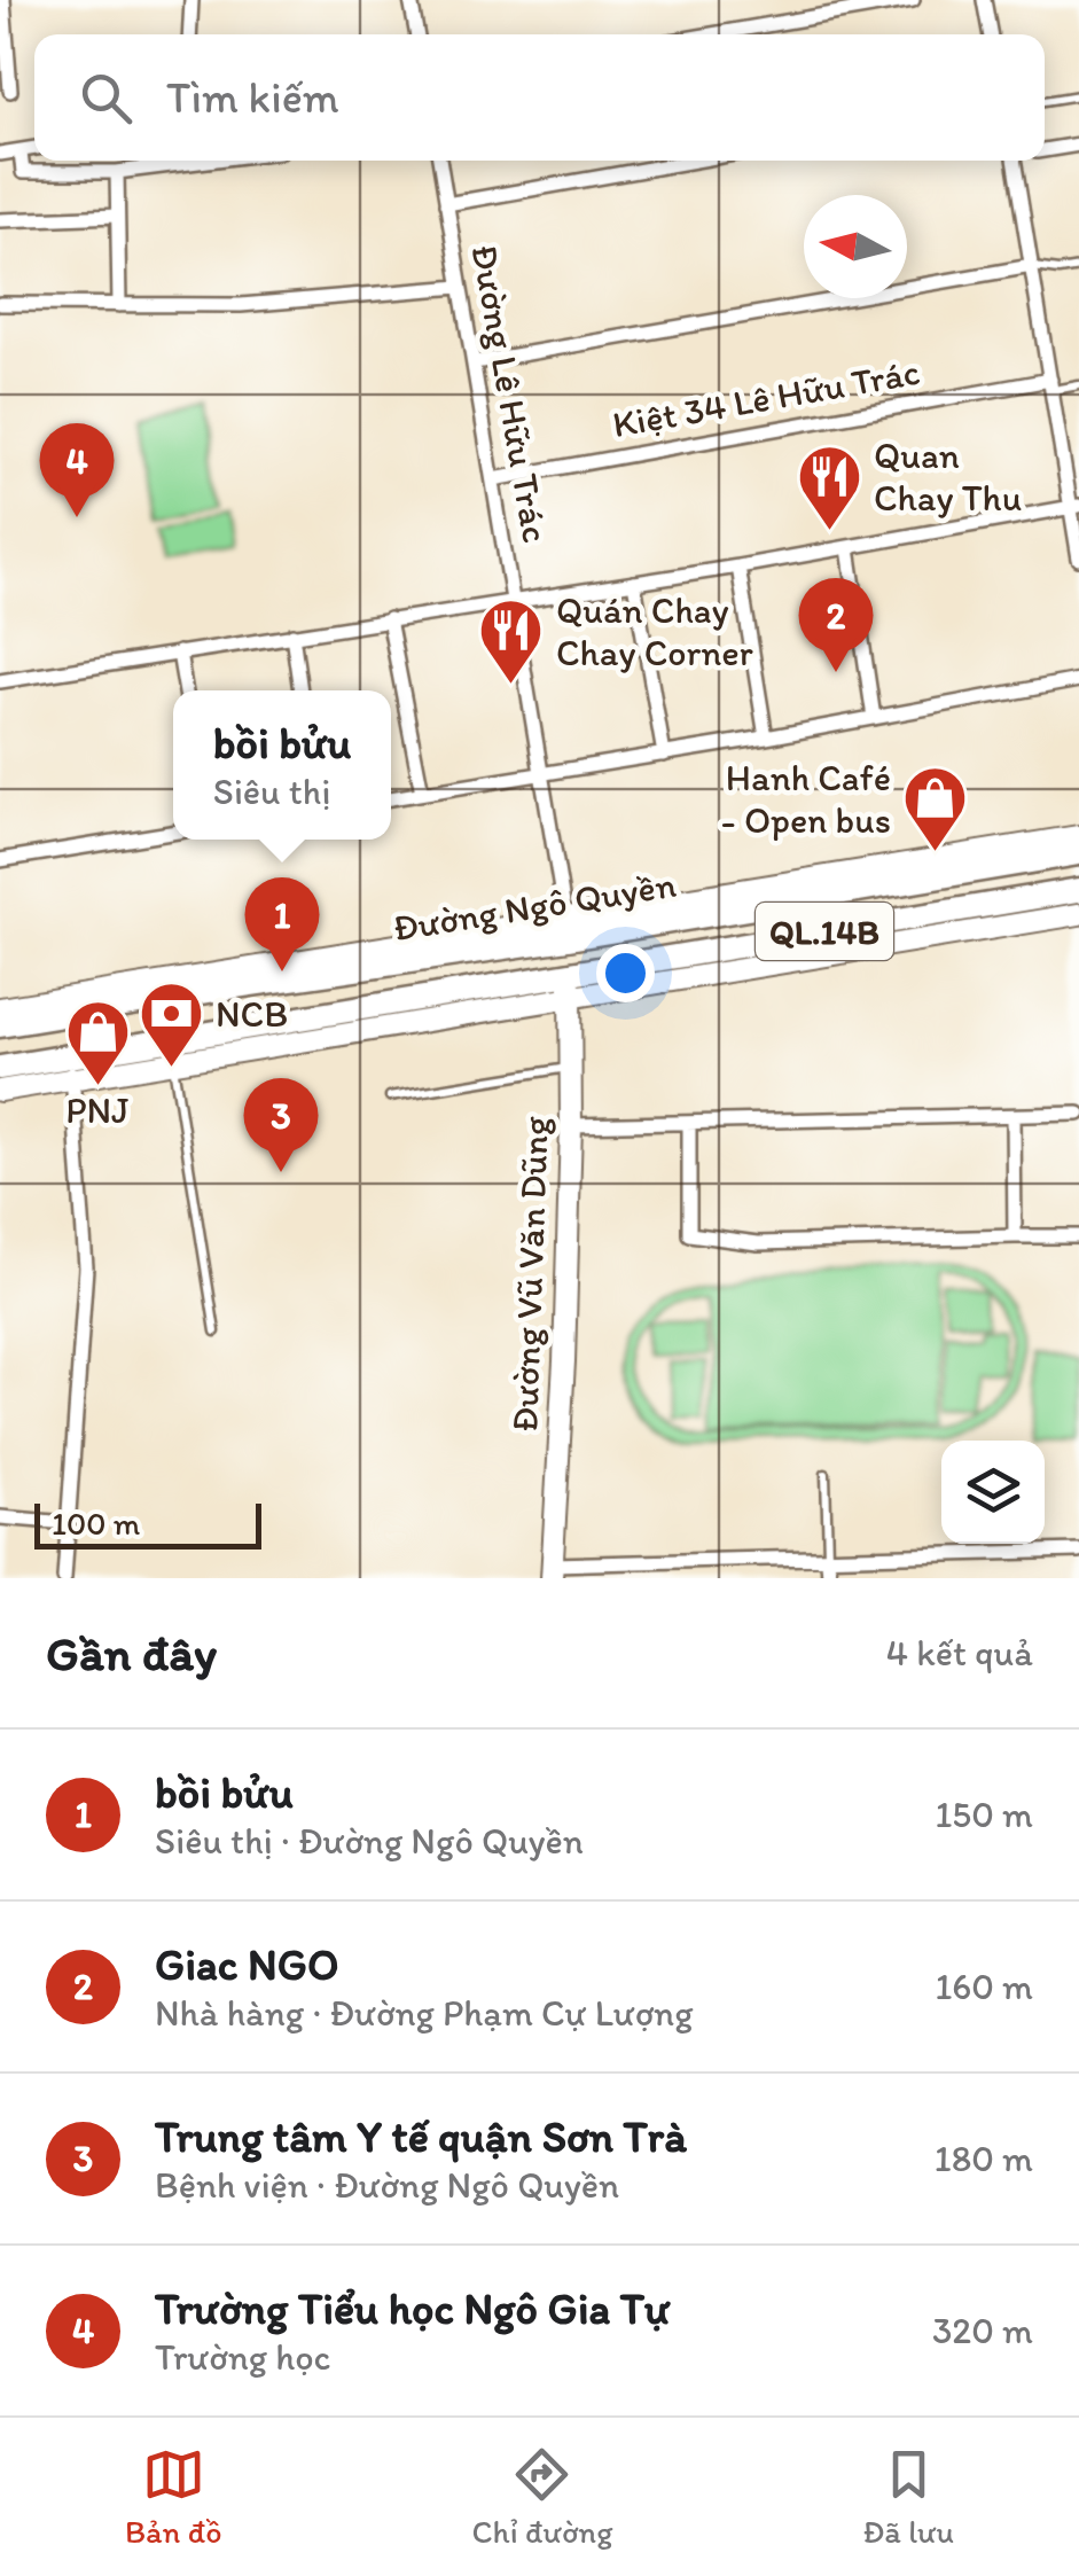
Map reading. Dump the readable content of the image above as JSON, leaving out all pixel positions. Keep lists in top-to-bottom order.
{
  "streets": {
    "highway": ["Đường Ngô Quyền", "QL.14B"],
    "street": ["Đường Lê Hữu Trác", "Kiệt 34 Lê Hữu Trác", "Đường Vũ Văn Dũng"]
  },
  "crossings": [
    ["Đường Lê Hữu Trác", "Kiệt 34 Lê Hữu Trác"],
    ["Đường Lê Hữu Trác", "Đường Ngô Quyền"],
    ["Đường Ngô Quyền", "Đường Vũ Văn Dũng"]
  ],
  "places": {
    "restaurant": ["Quan Chay Thu", "Quán Chay Chay Corner"],
    "shop": ["Hanh Café - Open bus", "PNJ"],
    "bank": ["NCB"]
  },
  "scale_bar": "100 m",
  "north": "left",
  "page": {
    "search": "Tìm kiếm",
    "pins": [
      "4",
      "2",
      "1",
      "3"
    ],
    "popup": ["bồi bửu", "Siêu thị"],
    "scale": "100 m",
    "heading": ["Gần đây", "4 kết quả"],
    "list": [
      {
        "mark": "1",
        "name": "bồi bửu",
        "note": "Siêu thị · Đường Ngô Quyền",
        "value": "150 m"
      },
      {
        "mark": "2",
        "name": "Giac NGO",
        "note": "Nhà hàng · Đường Phạm Cự Lượng",
        "value": "160 m"
      },
      {
        "mark": "3",
        "name": "Trung tâm Y tế quận Sơn Trà",
        "note": "Bệnh viện · Đường Ngô Quyền",
        "value": "180 m"
      },
      {
        "mark": "4",
        "name": "Trường Tiểu học Ngô Gia Tự",
        "note": "Trường học",
        "value": "320 m"
      }
    ],
    "nav": ["Bản đồ", "Chỉ đường", "Đã lưu"]
  }
}
